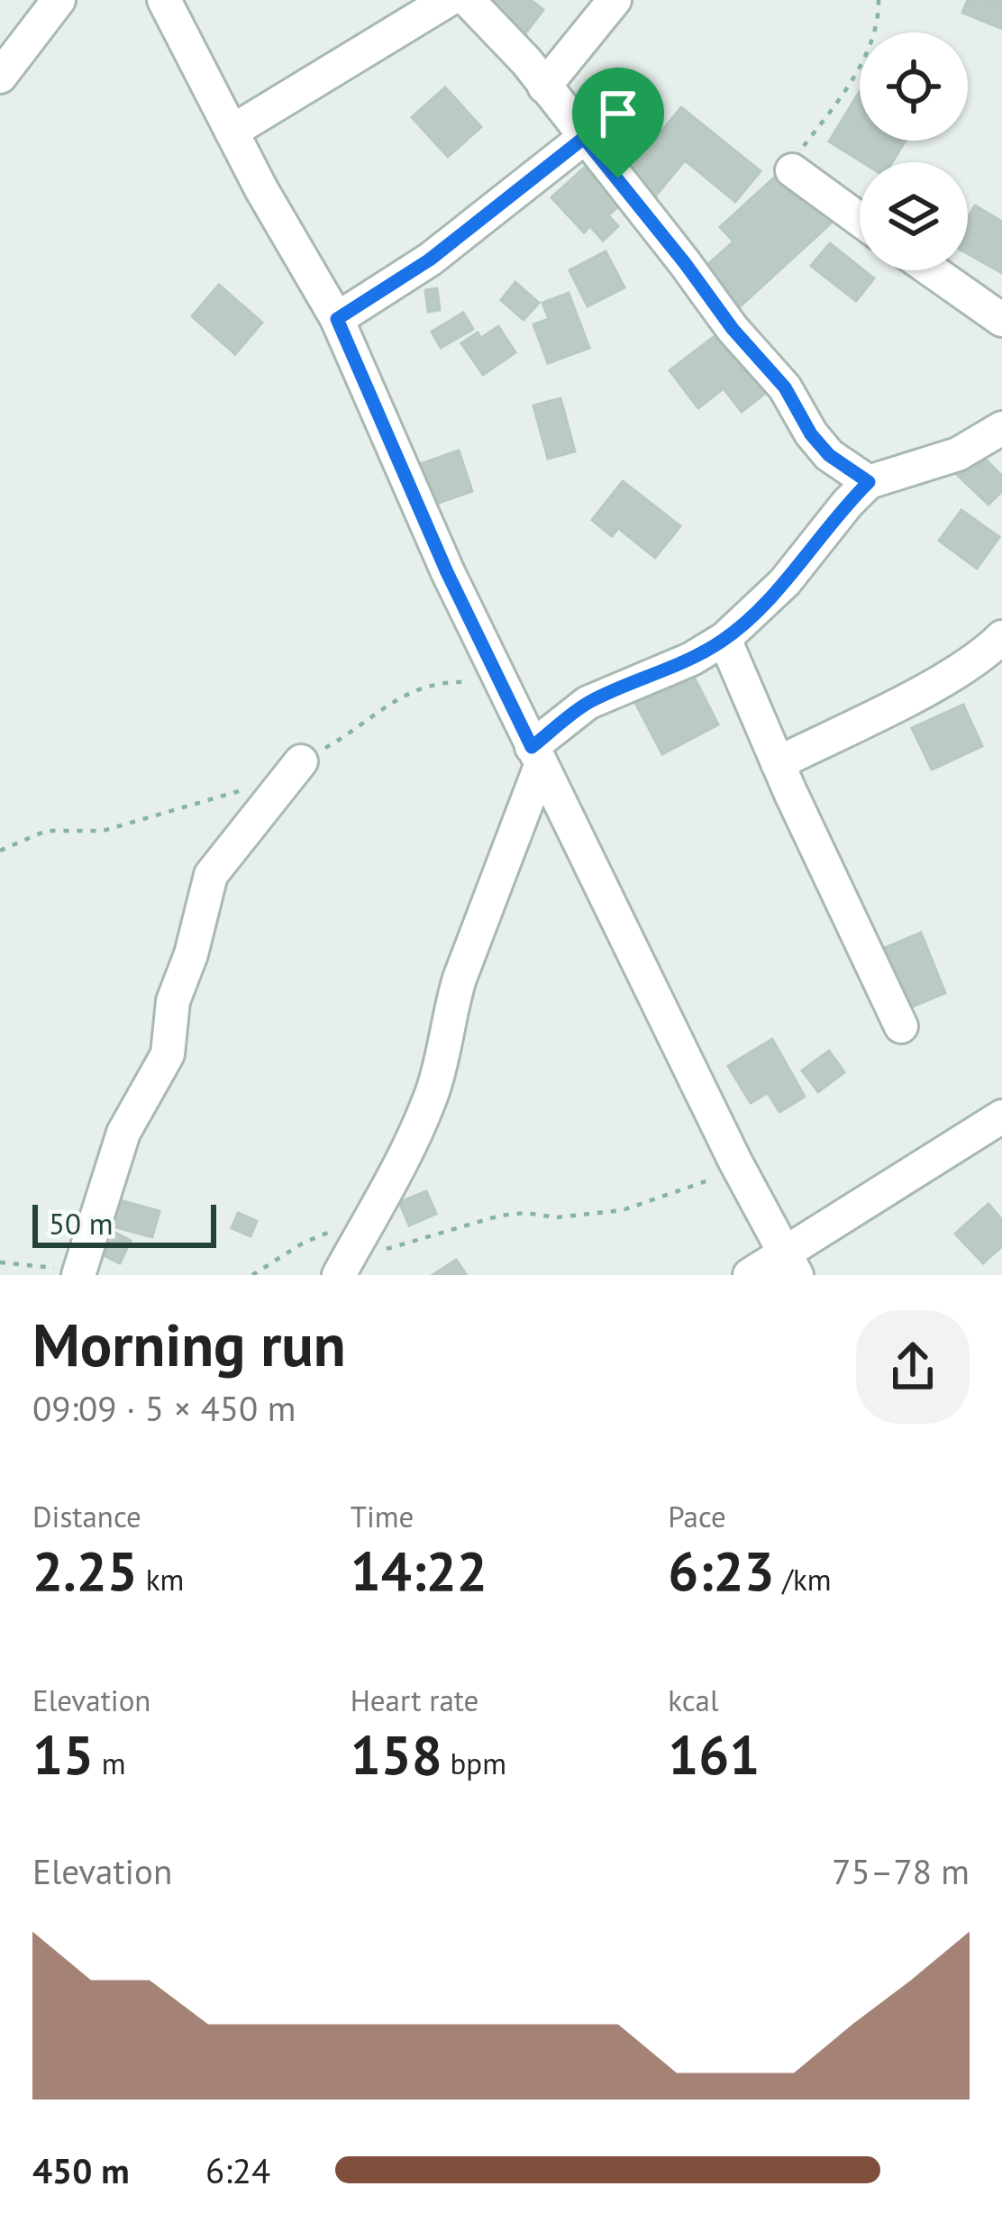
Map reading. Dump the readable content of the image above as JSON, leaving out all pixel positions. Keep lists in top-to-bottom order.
{
  "scale_bar": "50 m",
  "page": {
    "scale": "50 m",
    "heading": ["Morning run", "09:09 · 5 × 450 m"],
    "stats": [
      ["Distance", "2.25 km"],
      ["Time", "14:22"],
      ["Pace", "6:23 /km"],
      ["Elevation", "15 m"],
      ["Heart rate", "158 bpm"],
      ["kcal", "161"]
    ],
    "chart": ["Elevation", "75–78 m"],
    "list": [
      {
        "name": "450 m",
        "note": "6:24"
      }
    ]
  }
}
